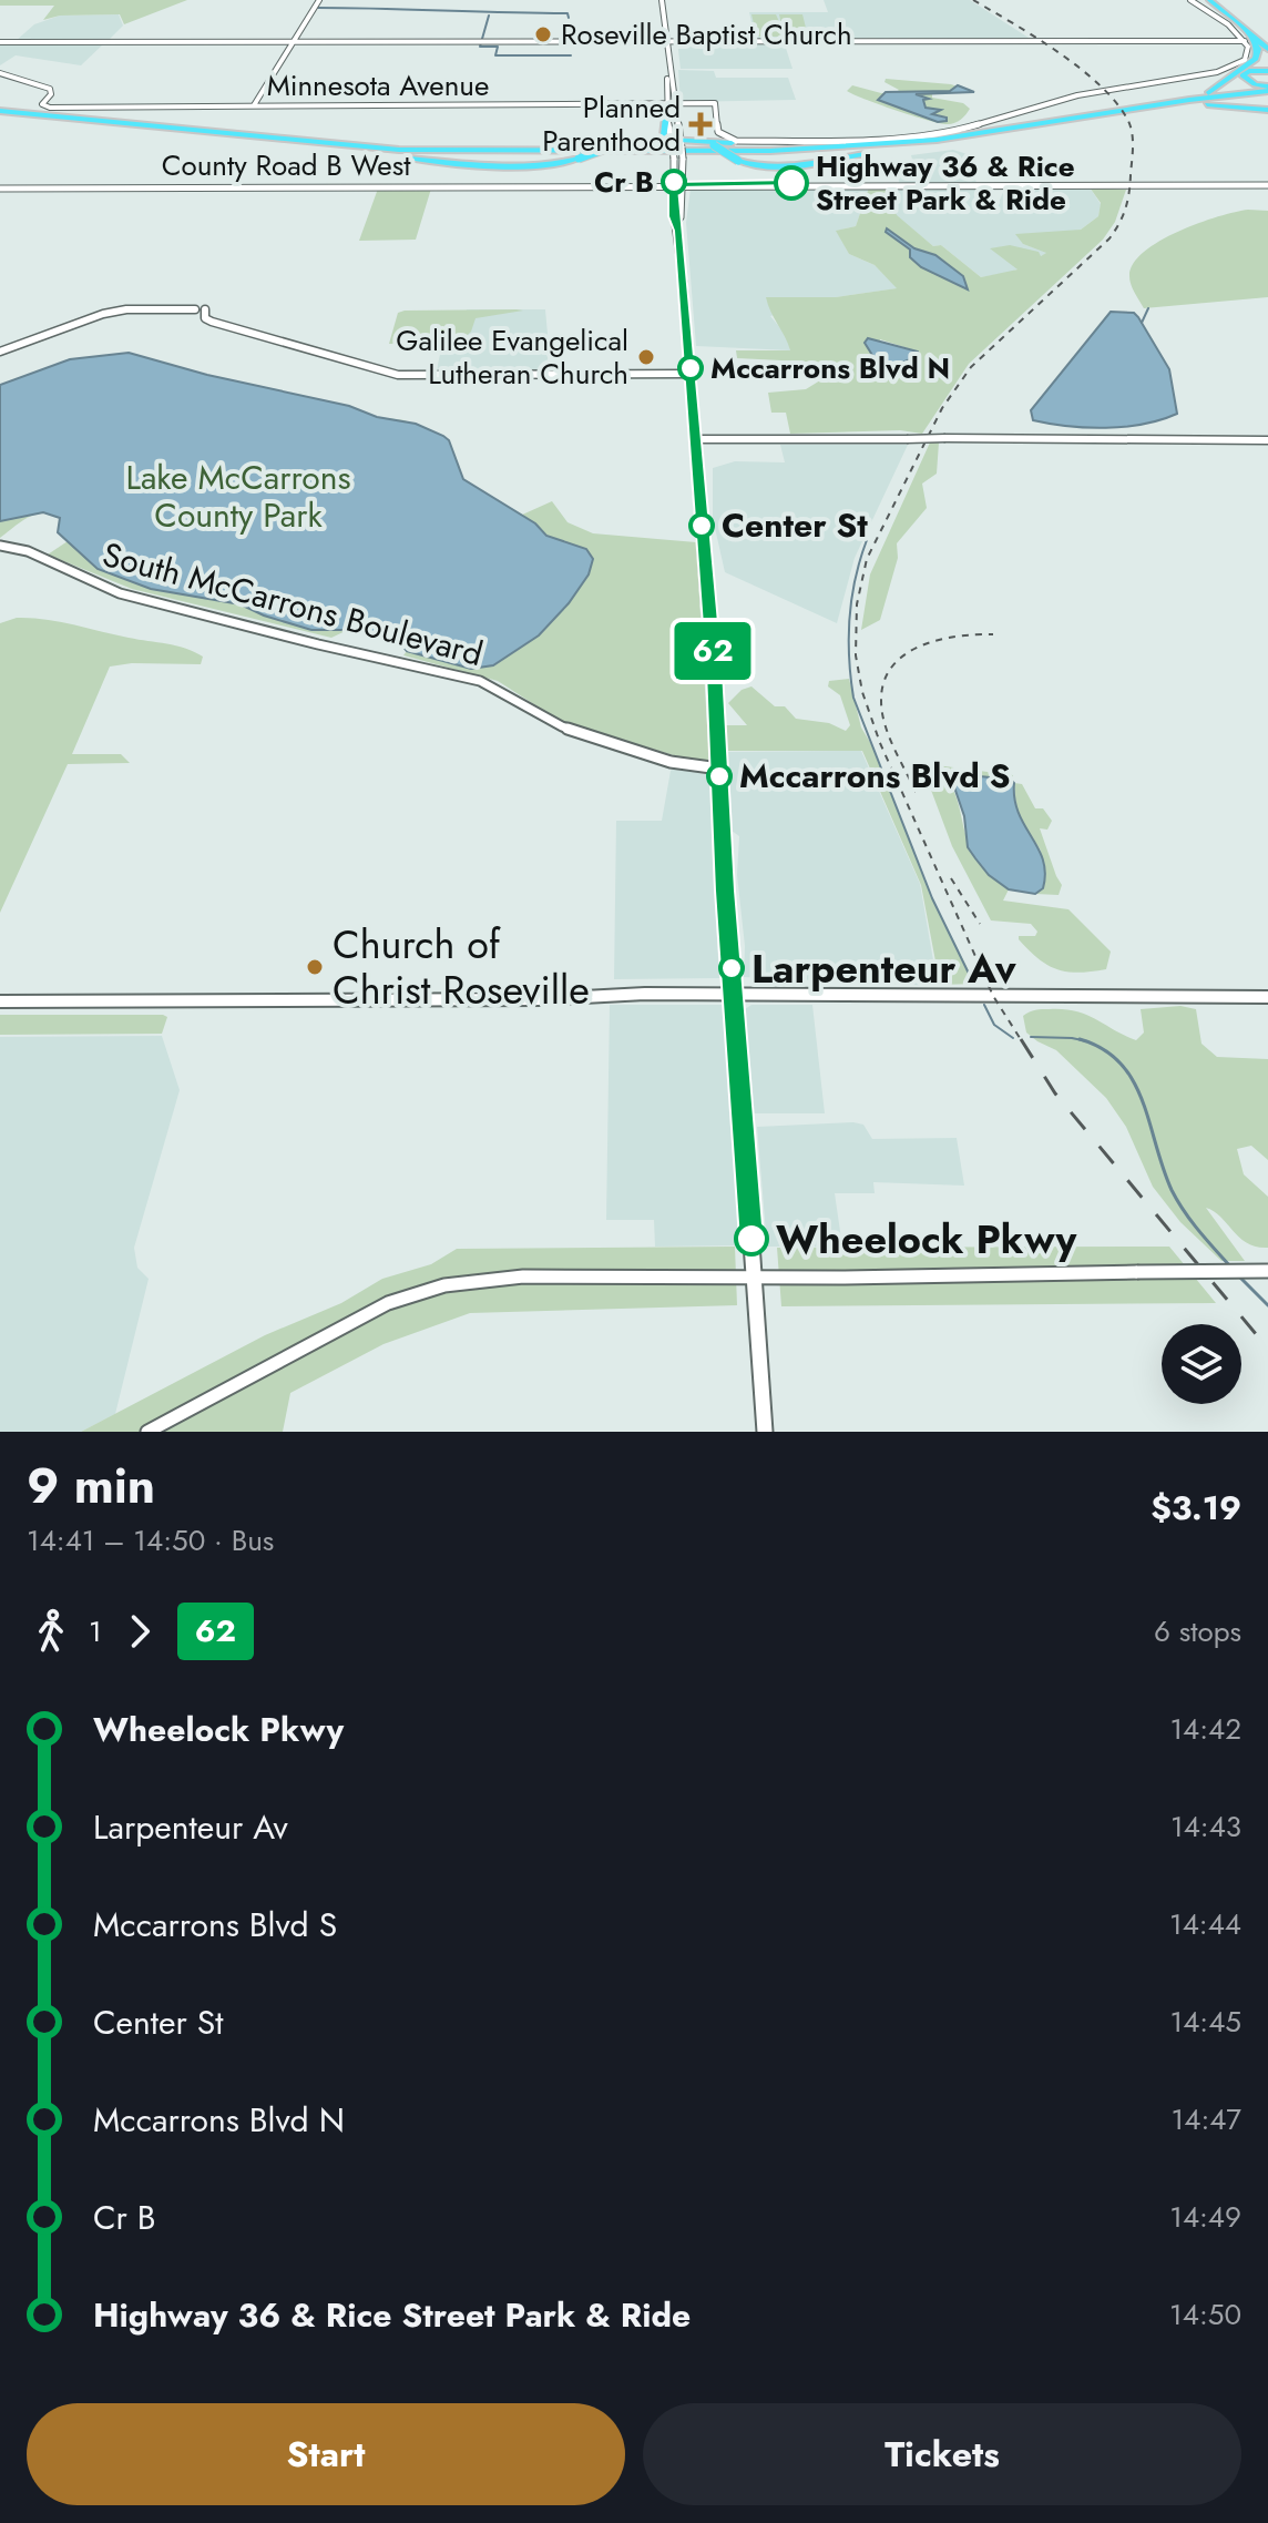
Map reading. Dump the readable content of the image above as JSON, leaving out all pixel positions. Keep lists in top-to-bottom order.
{
  "streets": {
    "street": ["Minnesota Avenue", "County Road B West", "South McCarrons Boulevard"]
  },
  "parks": ["Lake McCarrons County Park"],
  "places": {
    "other": [
      "Roseville Baptist Church",
      "Cr B",
      "Highway 36 & Rice Street Park & Ride",
      "Galilee Evangelical Lutheran Church",
      "Mccarrons Blvd N",
      "Center St",
      "Mccarrons Blvd S",
      "Church of Christ Roseville",
      "Larpenteur Av",
      "Wheelock Pkwy"
    ],
    "health": ["Planned Parenthood"]
  },
  "lines": ["bus line 62"],
  "page": {
    "on_map": "62",
    "heading": ["9 min", "14:41 – 14:50 · Bus", "$3.19"],
    "legs": ["1", "62", "6 stops"],
    "list": [
      {
        "name": "Wheelock Pkwy",
        "value": "14:42"
      },
      {
        "name": "Larpenteur Av",
        "value": "14:43"
      },
      {
        "name": "Mccarrons Blvd S",
        "value": "14:44"
      },
      {
        "name": "Center St",
        "value": "14:45"
      },
      {
        "name": "Mccarrons Blvd N",
        "value": "14:47"
      },
      {
        "name": "Cr B",
        "value": "14:49"
      },
      {
        "name": "Highway 36 & Rice Street Park & Ride",
        "value": "14:50"
      }
    ],
    "buttons": ["Start", "Tickets"]
  }
}
